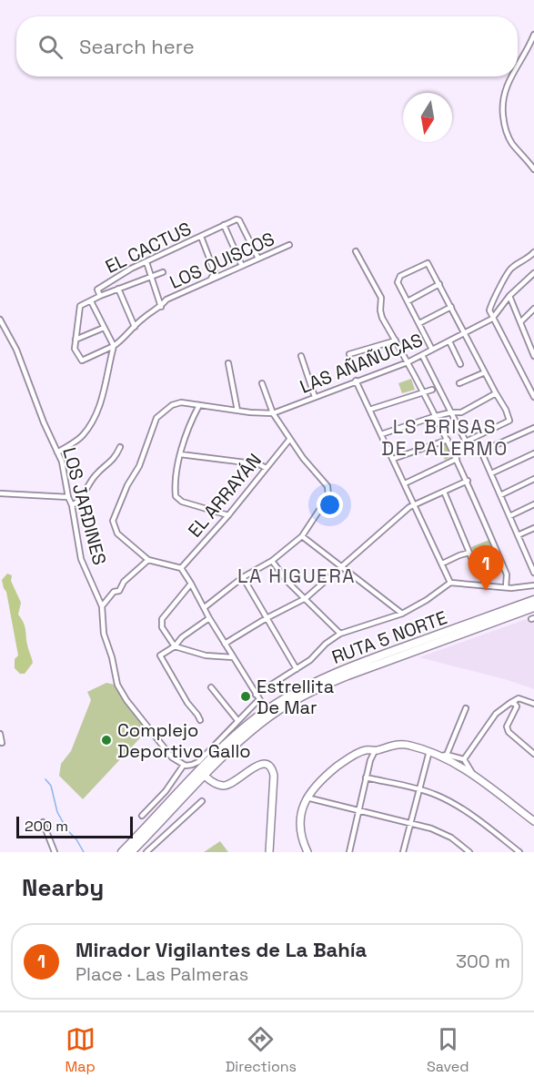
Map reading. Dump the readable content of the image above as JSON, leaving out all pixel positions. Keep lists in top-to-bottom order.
{
  "streets": {
    "highway": ["RUTA 5 NORTE"],
    "street": [
      "EL CACTUS",
      "LOS QUISCOS",
      "LAS AÑAÑUCAS",
      "EL ARRAYÁN",
      "LOS JARDINES"
    ]
  },
  "crossings": [
    ["EL CACTUS", "LOS QUISCOS"]
  ],
  "districts": ["LS BRISAS DE PALERMO", "LA HIGUERA"],
  "places": ["Estrellita De Mar", "Complejo Deportivo Gallo"],
  "scale_bar": "200 m",
  "north": "bottom",
  "page": {
    "search": "Search here",
    "pins": "1",
    "scale": "200 m",
    "heading": "Nearby",
    "list": [
      {
        "mark": "1",
        "name": "Mirador Vigilantes de La Bahía",
        "note": "Place · Las Palmeras",
        "value": "300 m"
      }
    ],
    "nav": ["Map", "Directions", "Saved"]
  }
}
